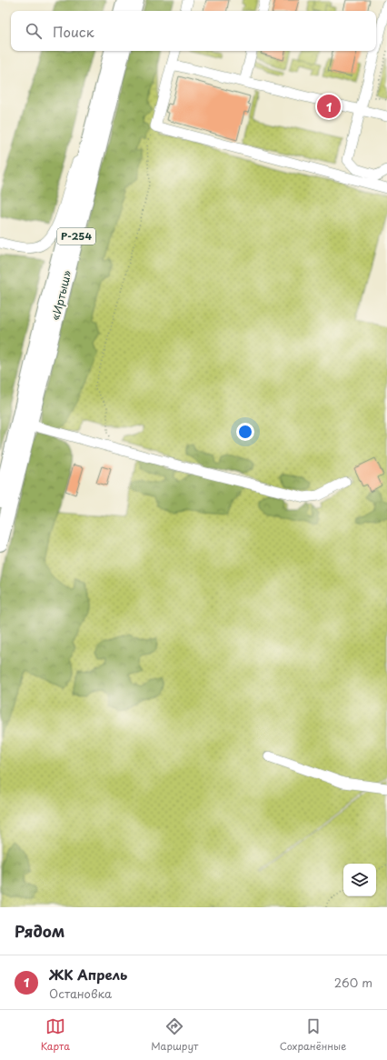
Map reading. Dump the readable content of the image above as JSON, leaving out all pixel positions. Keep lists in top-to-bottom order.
{
  "streets": {
    "highway": ["Р-254", "«Иртыш»"]
  },
  "page": {
    "search": "Поиск",
    "pins": "1",
    "heading": "Рядом",
    "list": [
      {
        "mark": "1",
        "name": "ЖК Апрель",
        "note": "Остановка",
        "value": "260 m"
      }
    ],
    "nav": ["Карта", "Маршрут", "Сохранённые"]
  }
}
